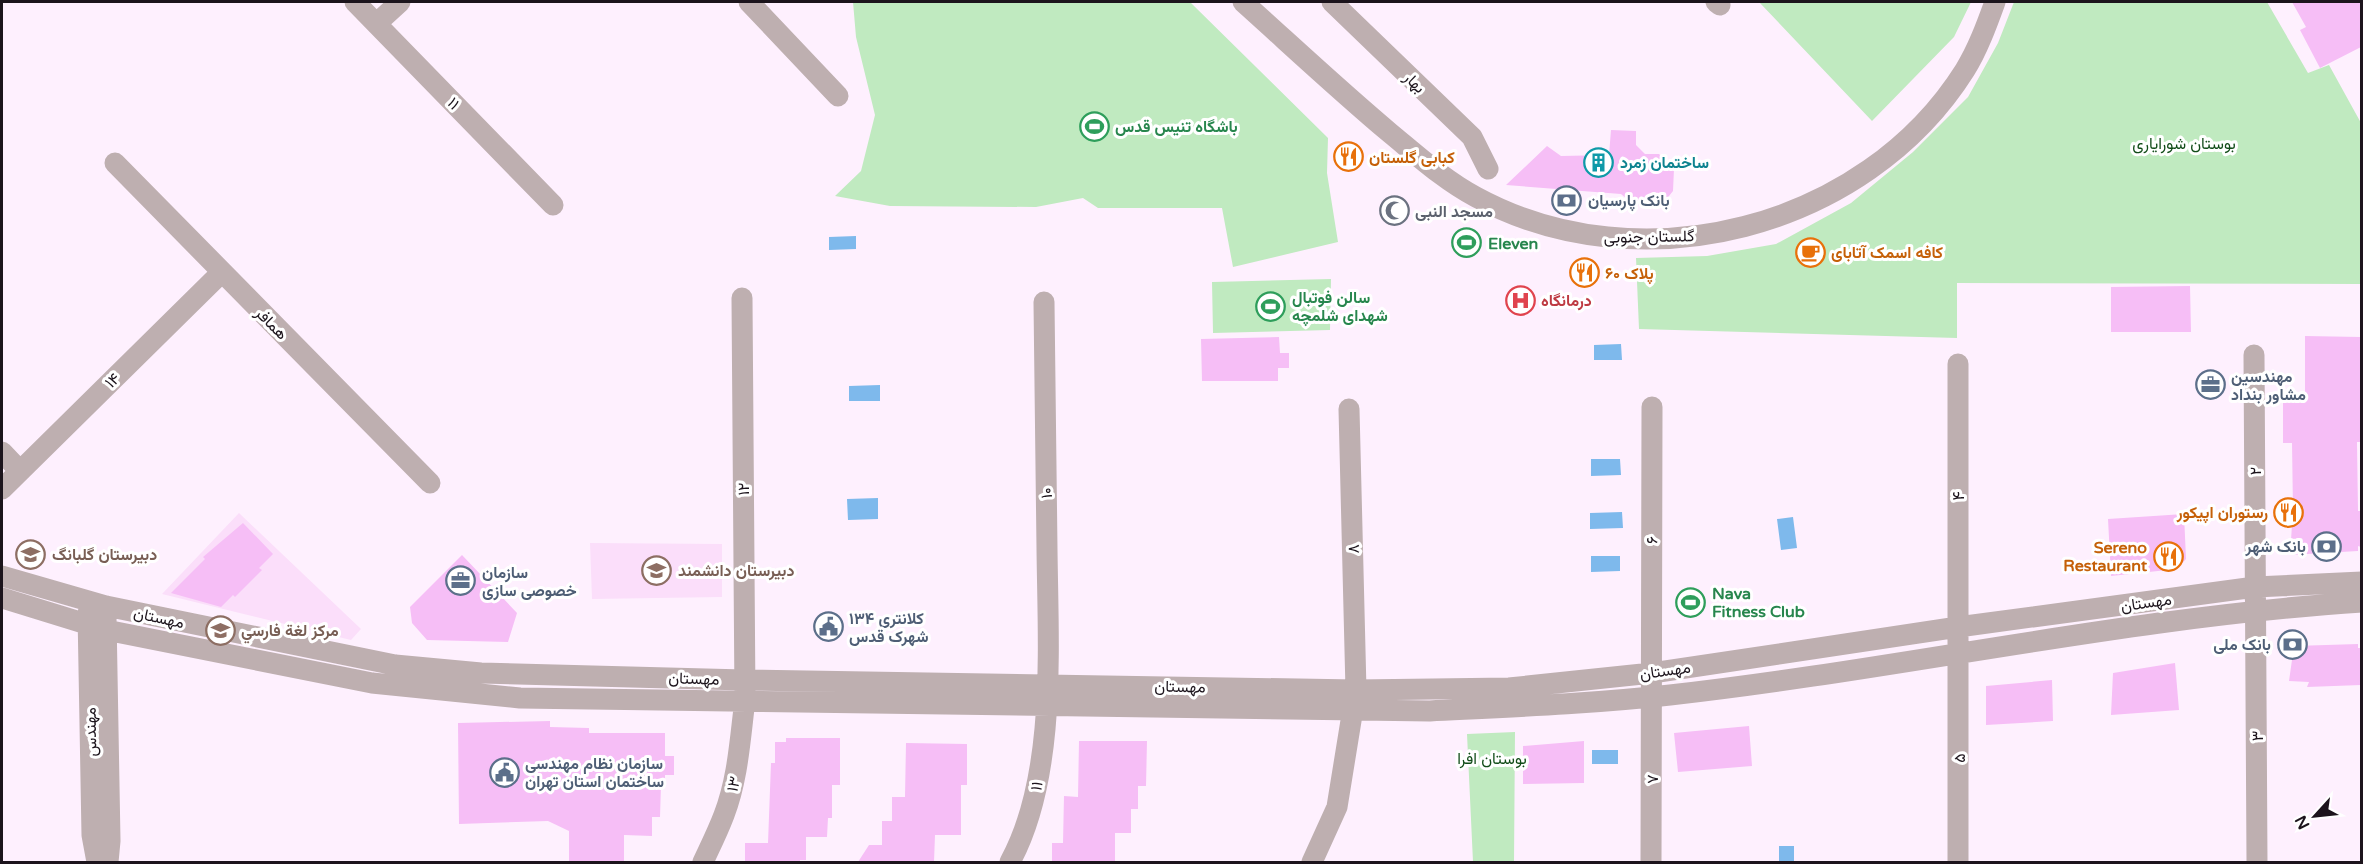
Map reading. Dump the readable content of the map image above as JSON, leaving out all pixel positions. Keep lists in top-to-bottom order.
{
  "streets": {
    "street": [
      "بهار",
      "۱۱",
      "گلستان جنوبی",
      "همافر",
      "۱۴",
      "۲",
      "۱۲",
      "۱۰",
      "۴",
      "۶",
      "۸",
      "مهستان",
      "مهندس",
      "۳",
      "۵",
      "۷",
      "۱۳"
    ]
  },
  "crossings": [
    ["۱۱", "۱۰"],
    ["همافر", "۱۴"],
    ["۲", "مهستان"],
    ["۲", "۳"],
    ["۱۲", "مهستان"],
    ["۱۲", "۱۳"],
    ["۱۰", "مهستان"],
    ["۴", "مهستان"],
    ["۴", "۵"],
    ["۶", "مهستان"],
    ["۶", "۷"],
    ["۸", "مهستان"],
    ["مهستان", "مهندس"],
    ["مهستان", "۱۳"]
  ],
  "parks": ["بوستان شورایاری", "بوستان افرا"],
  "places": {
    "sports": [
      "باشگاه تنیس قدس",
      "Eleven",
      "سالن فوتبال شهدای شلمچه",
      "Nava Fitness Club"
    ],
    "restaurant": [
      "کبابی گلستان",
      "پلاک ۶۰",
      "رستوران اپیکور",
      "Sereno Restaurant"
    ],
    "building": ["ساختمان زمرد"],
    "bank": ["بانک پارسیان", "بانک شهر", "بانک ملی"],
    "mosque": ["مسجد النبی"],
    "cafe": ["کافه اسمک آتابای"],
    "hospital": ["درمانگاه"],
    "office": ["مهندسین مشاور بنداد", "سازمان خصوصی سازی"],
    "school or university": ["دبیرستان گلبانگ", "دبیرستان دانشمند", "مركز لغة فارسي"],
    "public building": ["کلانتری ۱۳۴ شهرک قدس", "سازمان نظام مهندسی ساختمان استان تهران"]
  },
  "north": "bottom left"
}
